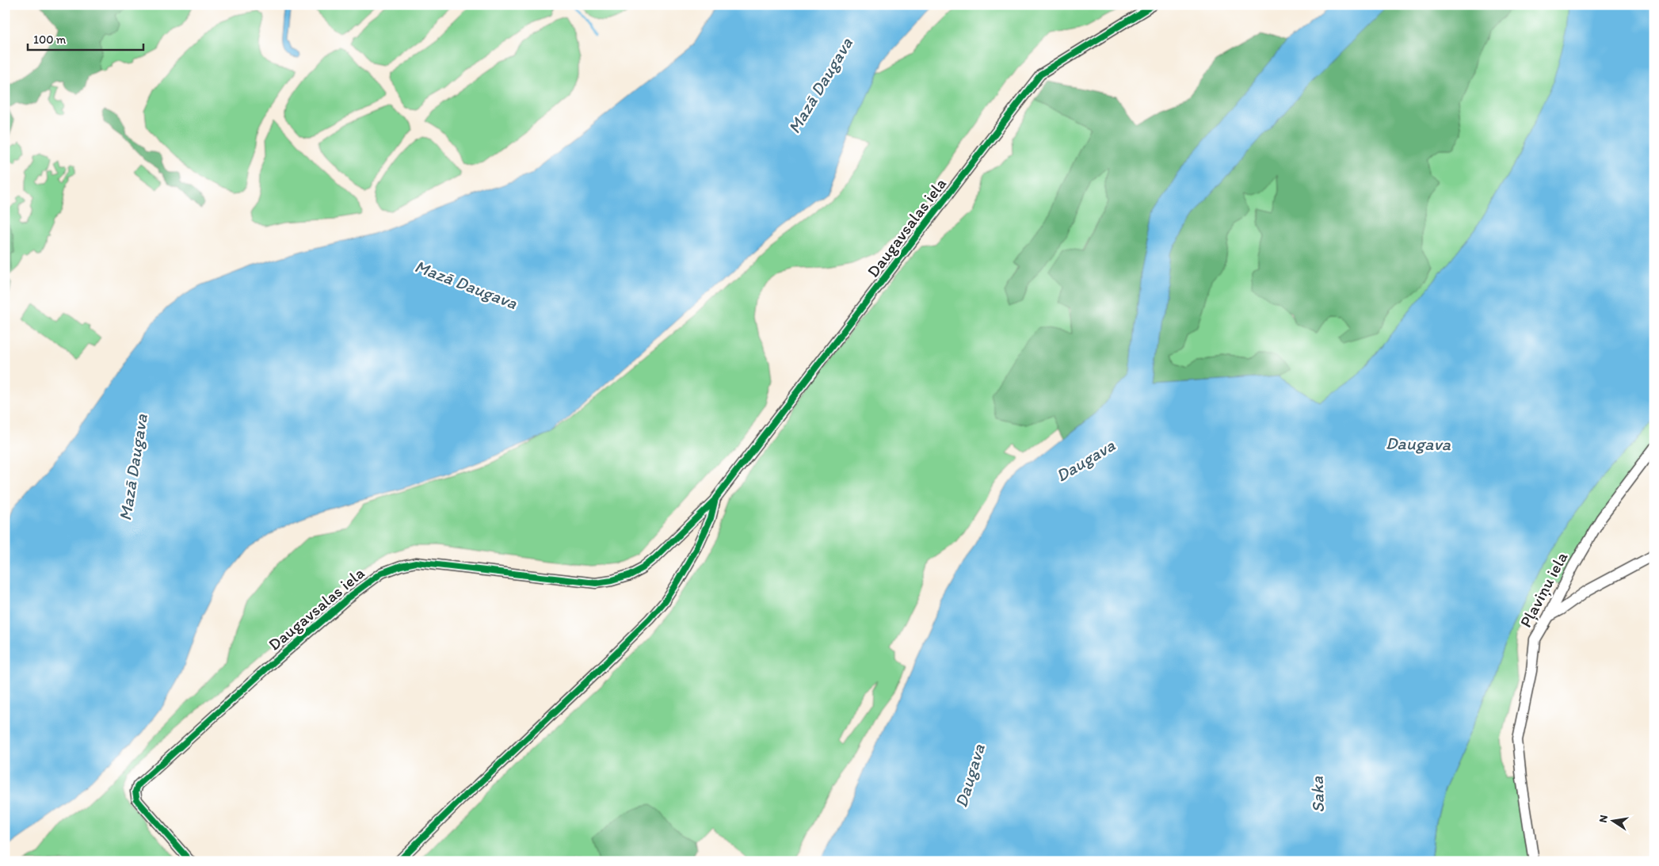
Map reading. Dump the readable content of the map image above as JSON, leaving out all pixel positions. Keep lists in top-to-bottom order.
{
  "streets": {
    "street": ["Daugavsalas iela", "Pļaviņu iela"]
  },
  "water": ["Mazā Daugava", "Daugava", "Saka"],
  "scale_bar": "100 m",
  "north": "left"
}
